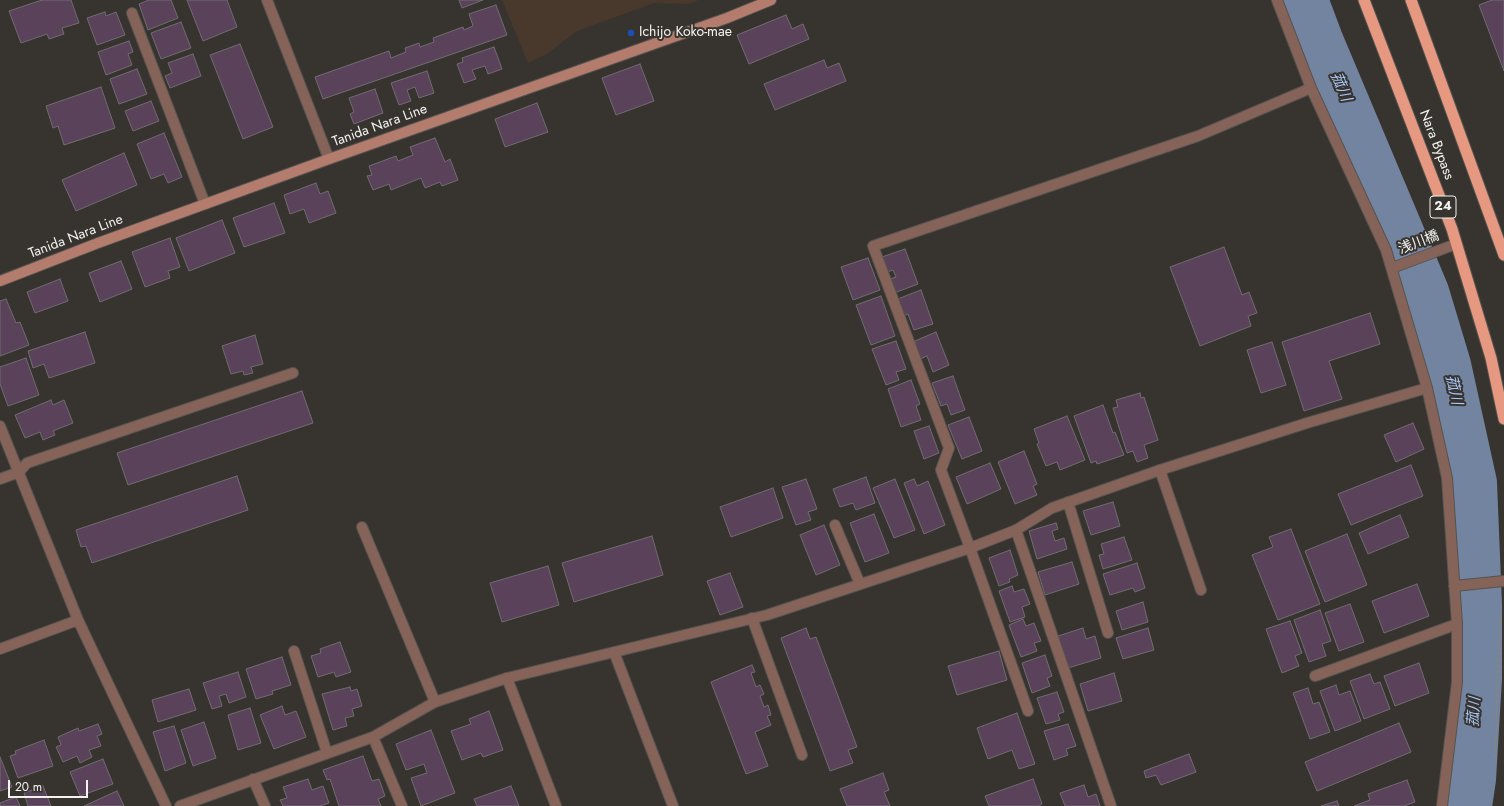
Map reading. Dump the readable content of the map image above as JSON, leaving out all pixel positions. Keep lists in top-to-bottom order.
{
  "streets": {
    "highway": ["Nara Bypass", "24"],
    "main road": ["Tanida Nara Line"],
    "street": ["浅川橋"]
  },
  "crossings": [
    ["Nara Bypass", "浅川橋"]
  ],
  "water": ["菰川"],
  "places": ["Ichijo Koko-mae"],
  "scale_bar": "20 m"
}
